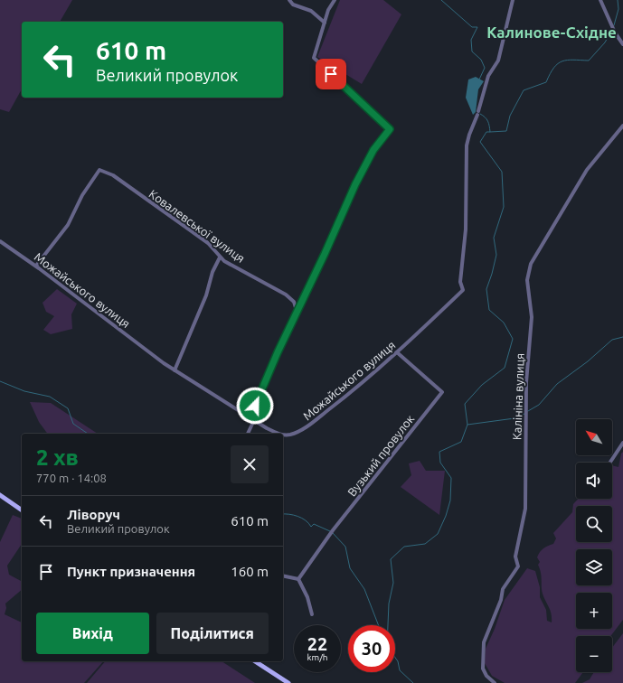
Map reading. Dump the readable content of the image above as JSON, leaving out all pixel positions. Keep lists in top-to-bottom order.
{
  "streets": {
    "street": [
      "Ковалевської вулиця",
      "Можайського вулиця",
      "Калініна вулиця",
      "Вузький провулок"
    ]
  },
  "crossings": [
    ["Ковалевської вулиця", "Можайського вулиця"],
    ["Можайського вулиця", "Вузький провулок"]
  ],
  "districts": ["Калинове-Східне"],
  "north": "top left",
  "page": {
    "turn": ["610 m", "Великий провулок"],
    "map_buttons": ["+", "−"],
    "heading": ["2 хв", "770 m · 14:08"],
    "list": [
      {
        "name": "Ліворуч",
        "note": "Великий провулок",
        "value": "610 m"
      },
      {
        "name": "Пункт призначення",
        "value": "160 m"
      }
    ],
    "buttons": ["Вихід", "Поділитися"],
    "speed": "22 km/h",
    "limit": "30"
  }
}
